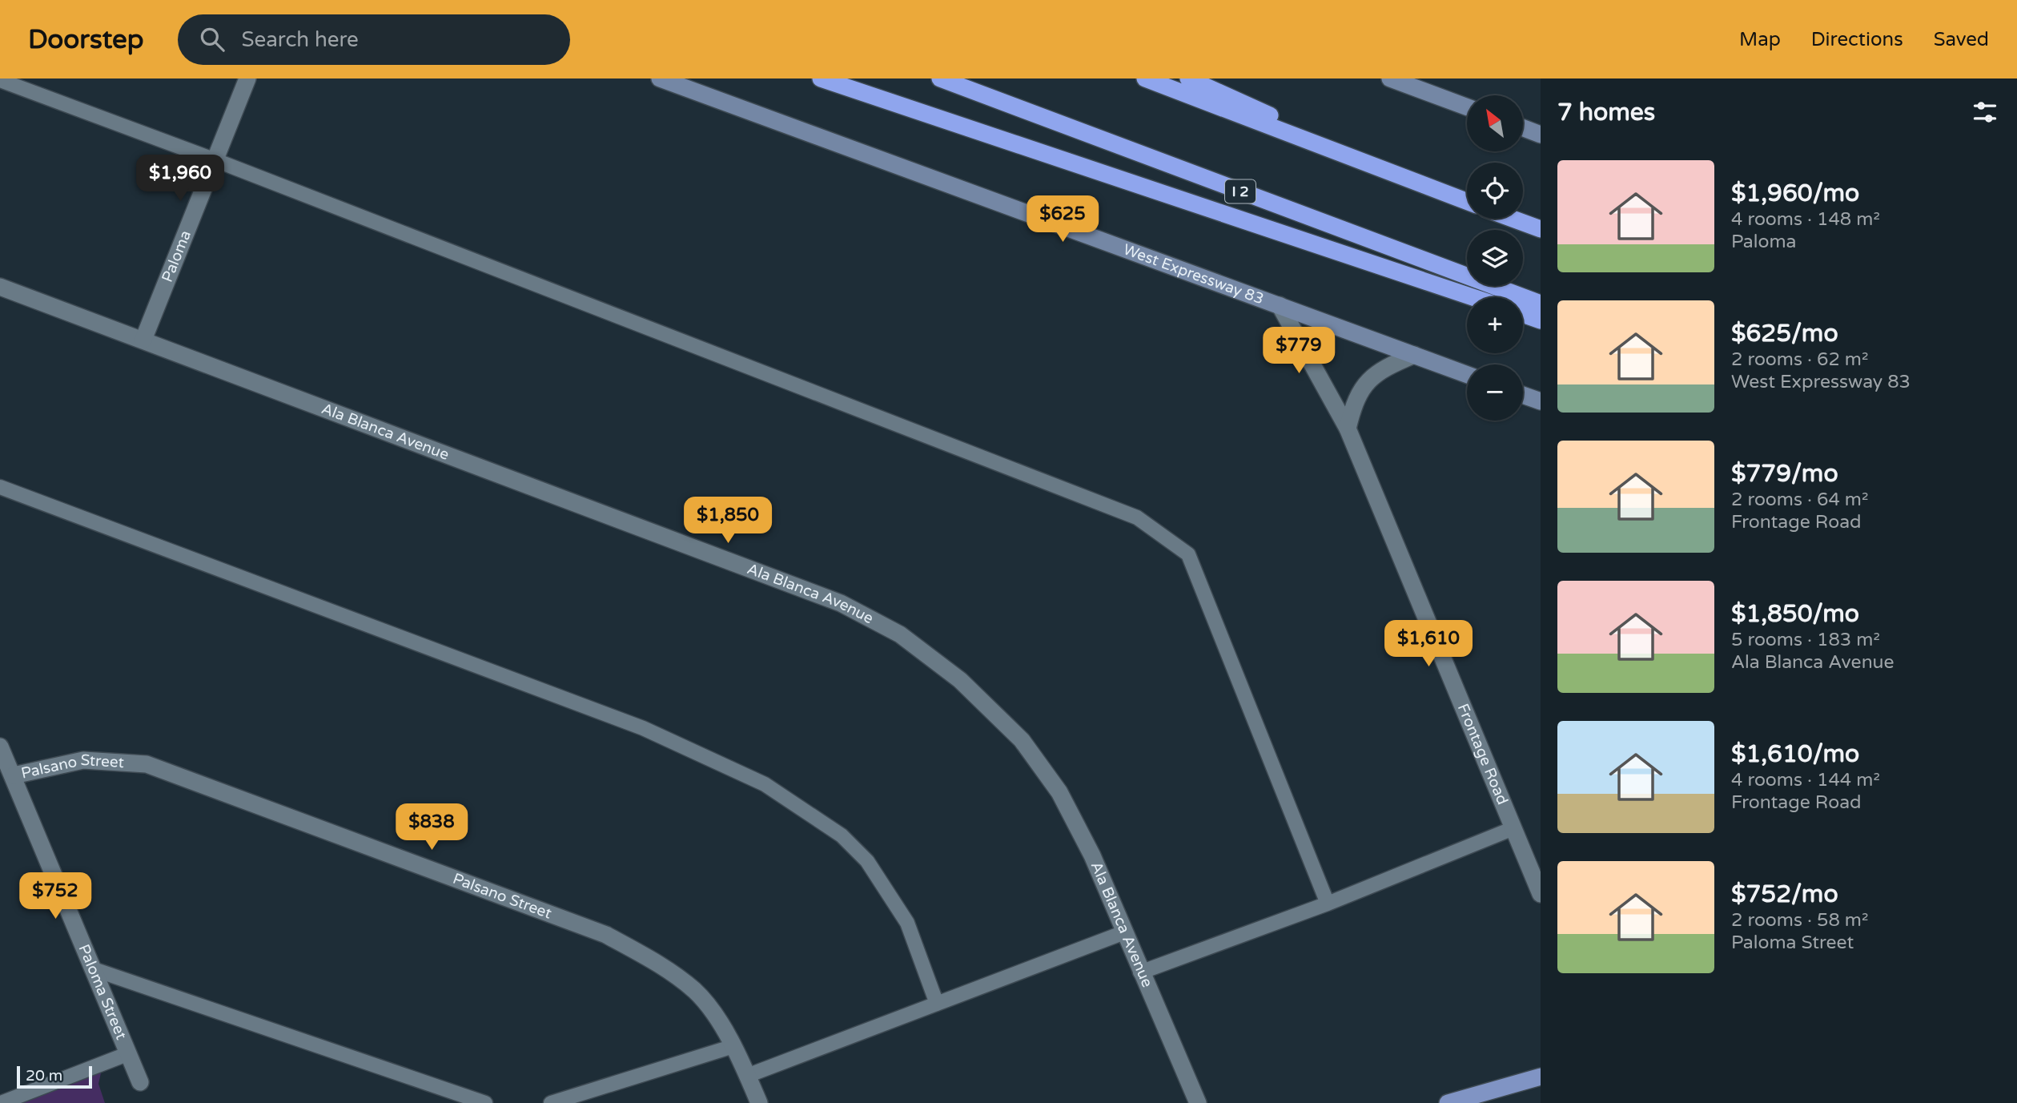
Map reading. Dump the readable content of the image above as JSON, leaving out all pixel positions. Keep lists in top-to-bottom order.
{
  "streets": {
    "highway": ["I 2"],
    "main road": ["West Expressway 83"],
    "street": [
      "Paloma",
      "Ala Blanca Avenue",
      "Frontage Road",
      "Palsano Street",
      "Paloma Street"
    ]
  },
  "crossings": [
    ["Paloma", "Ala Blanca Avenue"],
    ["West Expressway 83", "Frontage Road"],
    ["Palsano Street", "Paloma Street"]
  ],
  "scale_bar": "20 m",
  "north": "top left",
  "page": {
    "header": "Doorstep",
    "search": "Search here",
    "nav": ["Map", "Directions", "Saved"],
    "heading": "7 homes",
    "map_buttons": ["+", "−"],
    "list": [
      {
        "name": "$1,960/mo",
        "note": "4 rooms · 148 m² · Paloma"
      },
      {
        "name": "$625/mo",
        "note": "2 rooms · 62 m² · West Expressway 83"
      },
      {
        "name": "$779/mo",
        "note": "2 rooms · 64 m² · Frontage Road"
      },
      {
        "name": "$1,850/mo",
        "note": "5 rooms · 183 m² · Ala Blanca Avenue"
      },
      {
        "name": "$1,610/mo",
        "note": "4 rooms · 144 m² · Frontage Road"
      },
      {
        "name": "$752/mo",
        "note": "2 rooms · 58 m² · Paloma Street"
      }
    ],
    "price": [
      "$1,960",
      "$625",
      "$779",
      "$1,850",
      "$1,610",
      "$838",
      "$752"
    ],
    "scale": "20 m"
  }
}
